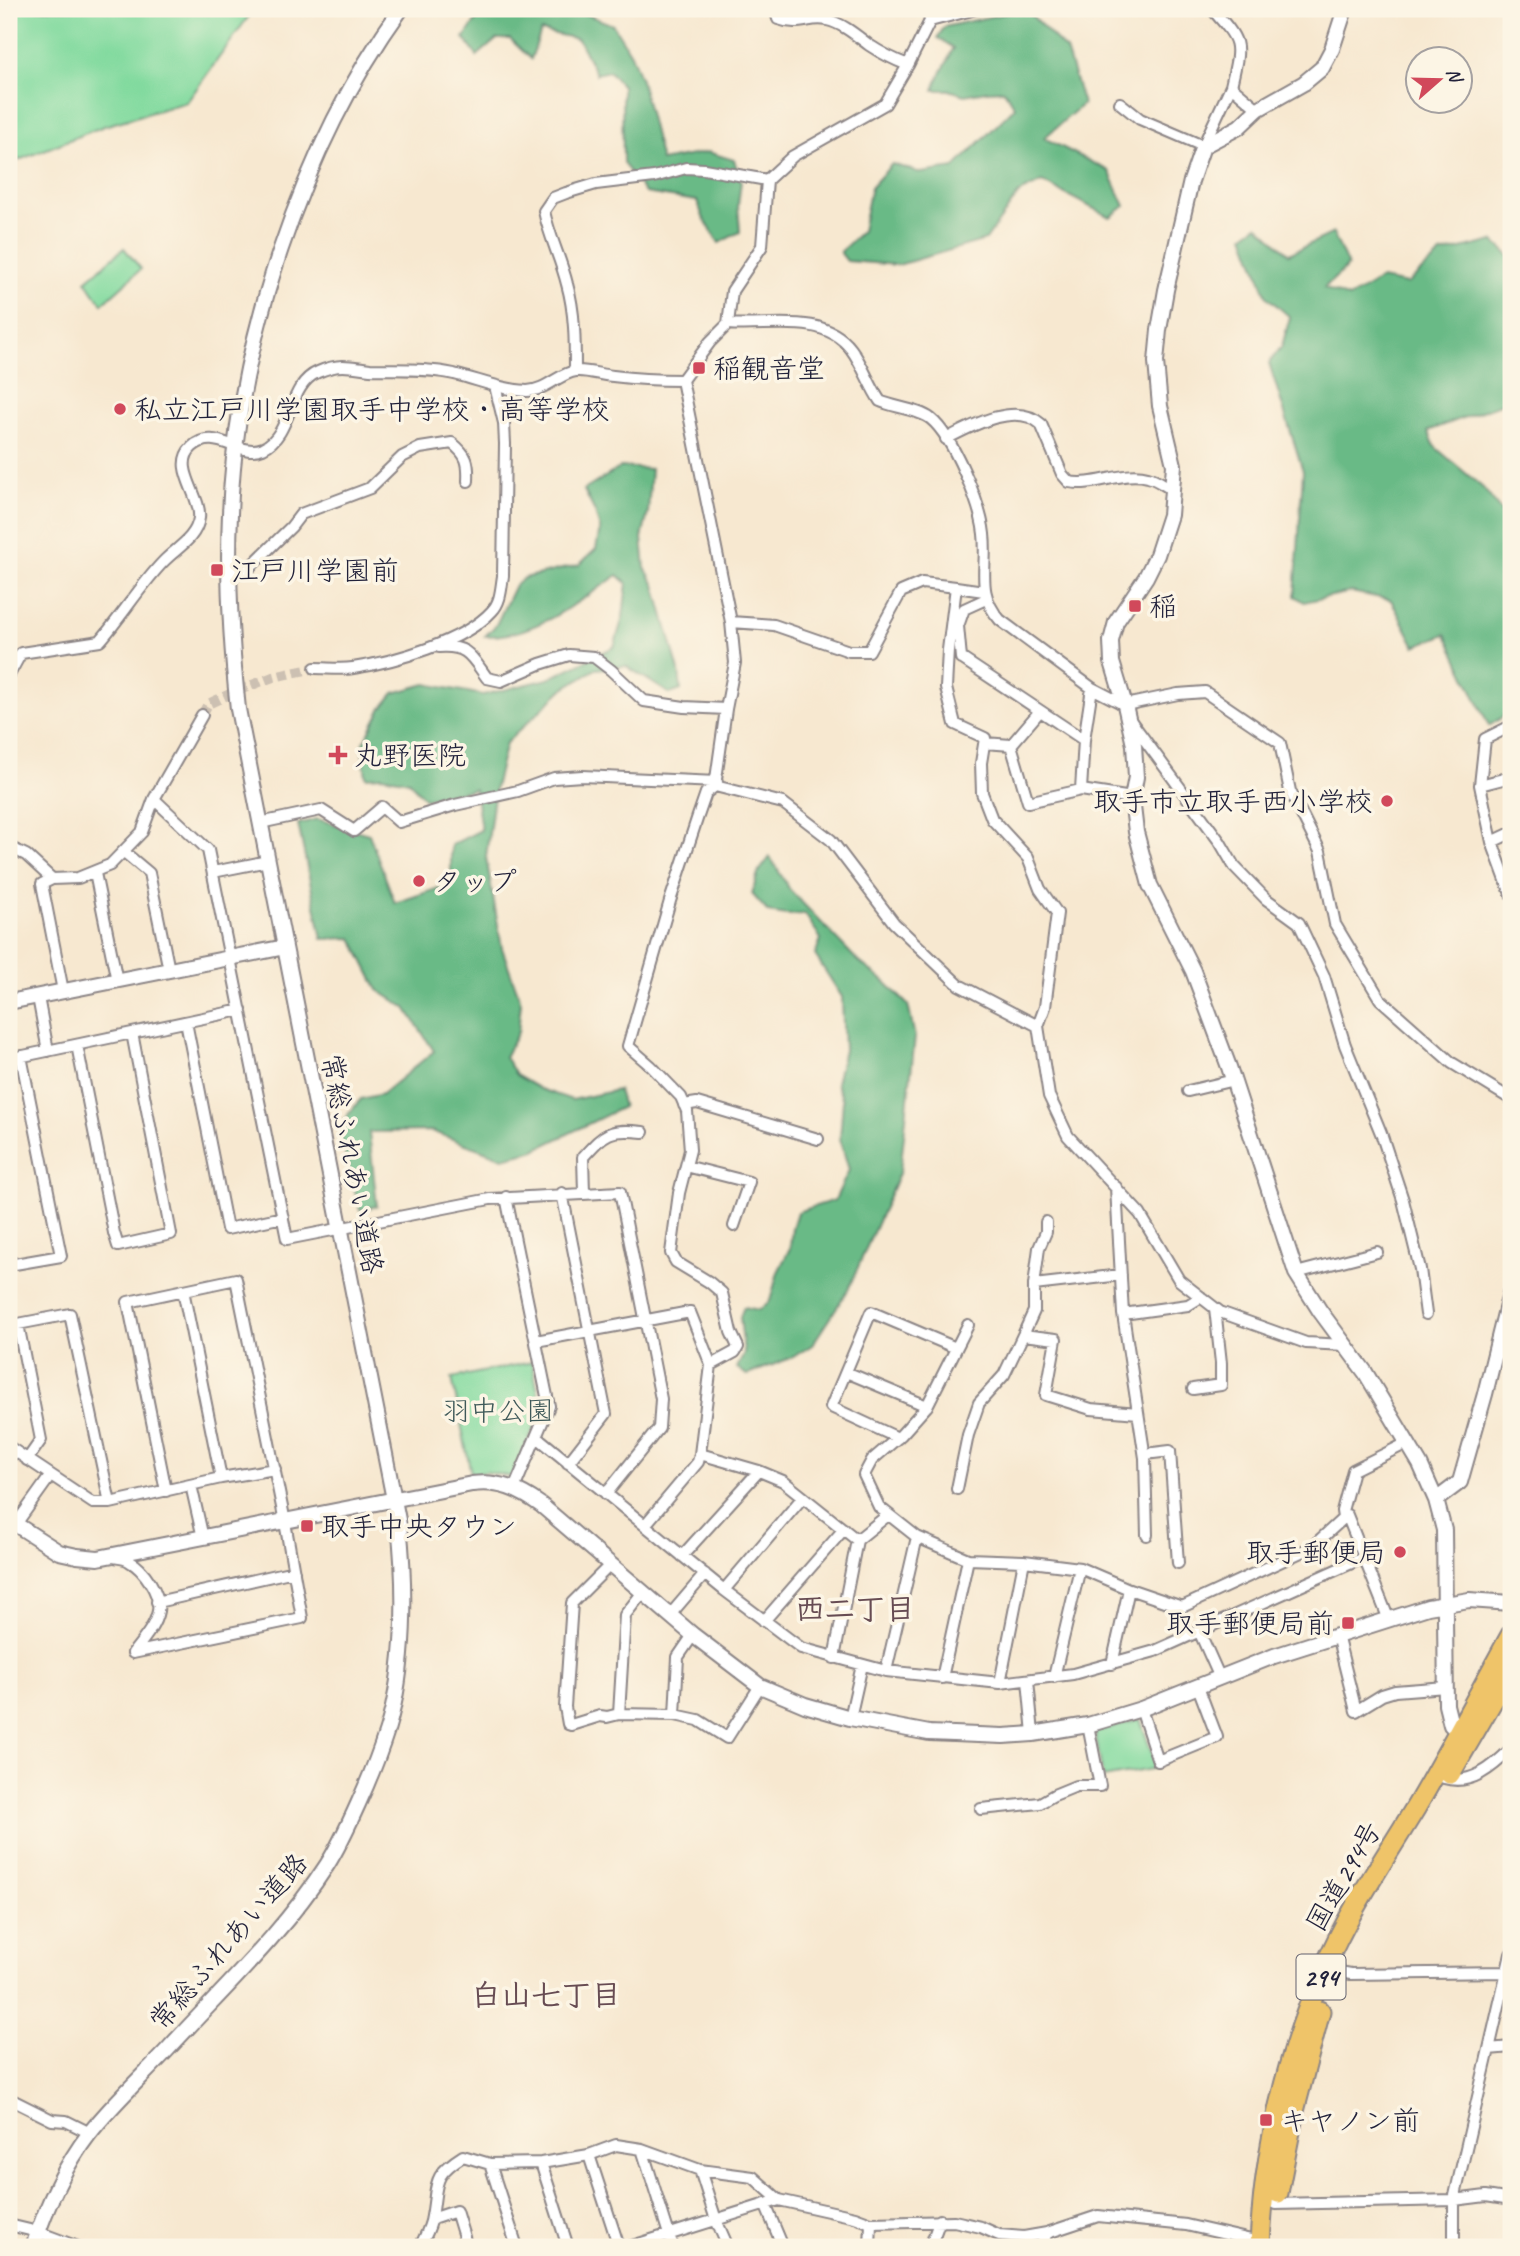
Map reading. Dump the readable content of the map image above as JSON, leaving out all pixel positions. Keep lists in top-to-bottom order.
{
  "streets": {
    "highway": ["国道294号", "294"],
    "street": ["常総ふれあい道路"]
  },
  "districts": ["西二丁目", "白山七丁目"],
  "parks": ["羽中公園"],
  "places": {
    "transit": [
      "稲観音堂",
      "江戸川学園前",
      "稲",
      "取手中央タウン",
      "取手郵便局前",
      "キヤノン前"
    ],
    "other": [
      "私立江戸川学園取手中学校・高等学校",
      "取手市立取手西小学校",
      "タップ",
      "取手郵便局"
    ],
    "health": ["丸野医院"]
  },
  "north": "right"
}
